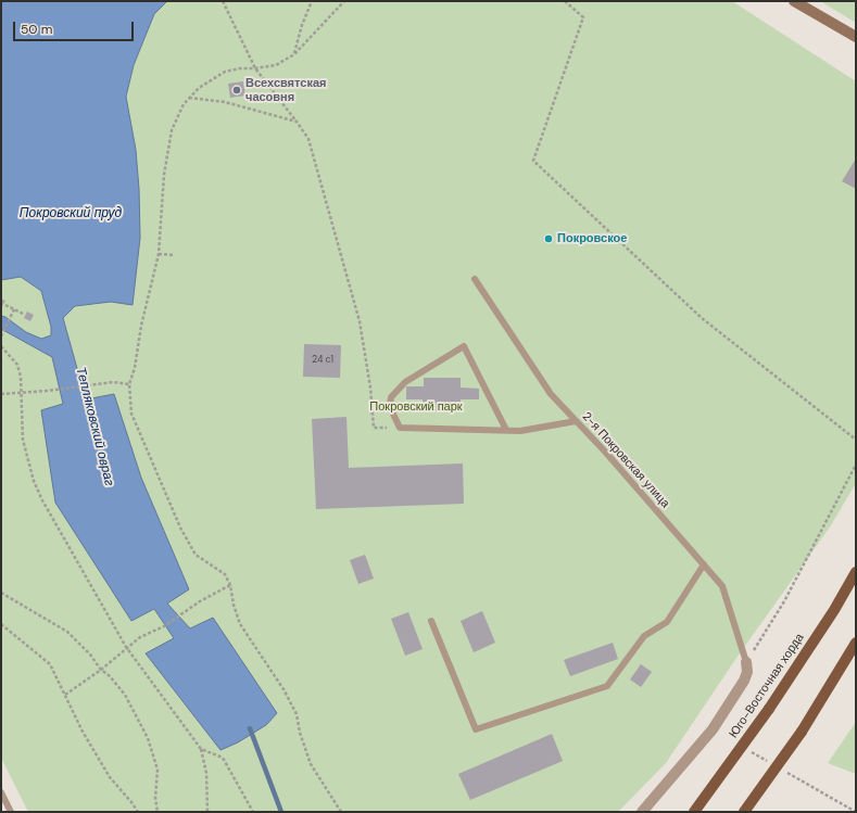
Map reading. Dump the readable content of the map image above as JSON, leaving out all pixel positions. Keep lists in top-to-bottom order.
{
  "streets": {
    "main road": ["Юго-Восточная хорда"],
    "lane": ["2-я Покровская улица"]
  },
  "water": ["Покровский пруд", "Тепляковский овраг"],
  "parks": ["Покровский парк"],
  "places": ["Всехсвятская часовня", "Покровское"],
  "house_numbers": ["24 с1"],
  "scale_bar": "50 m"
}
